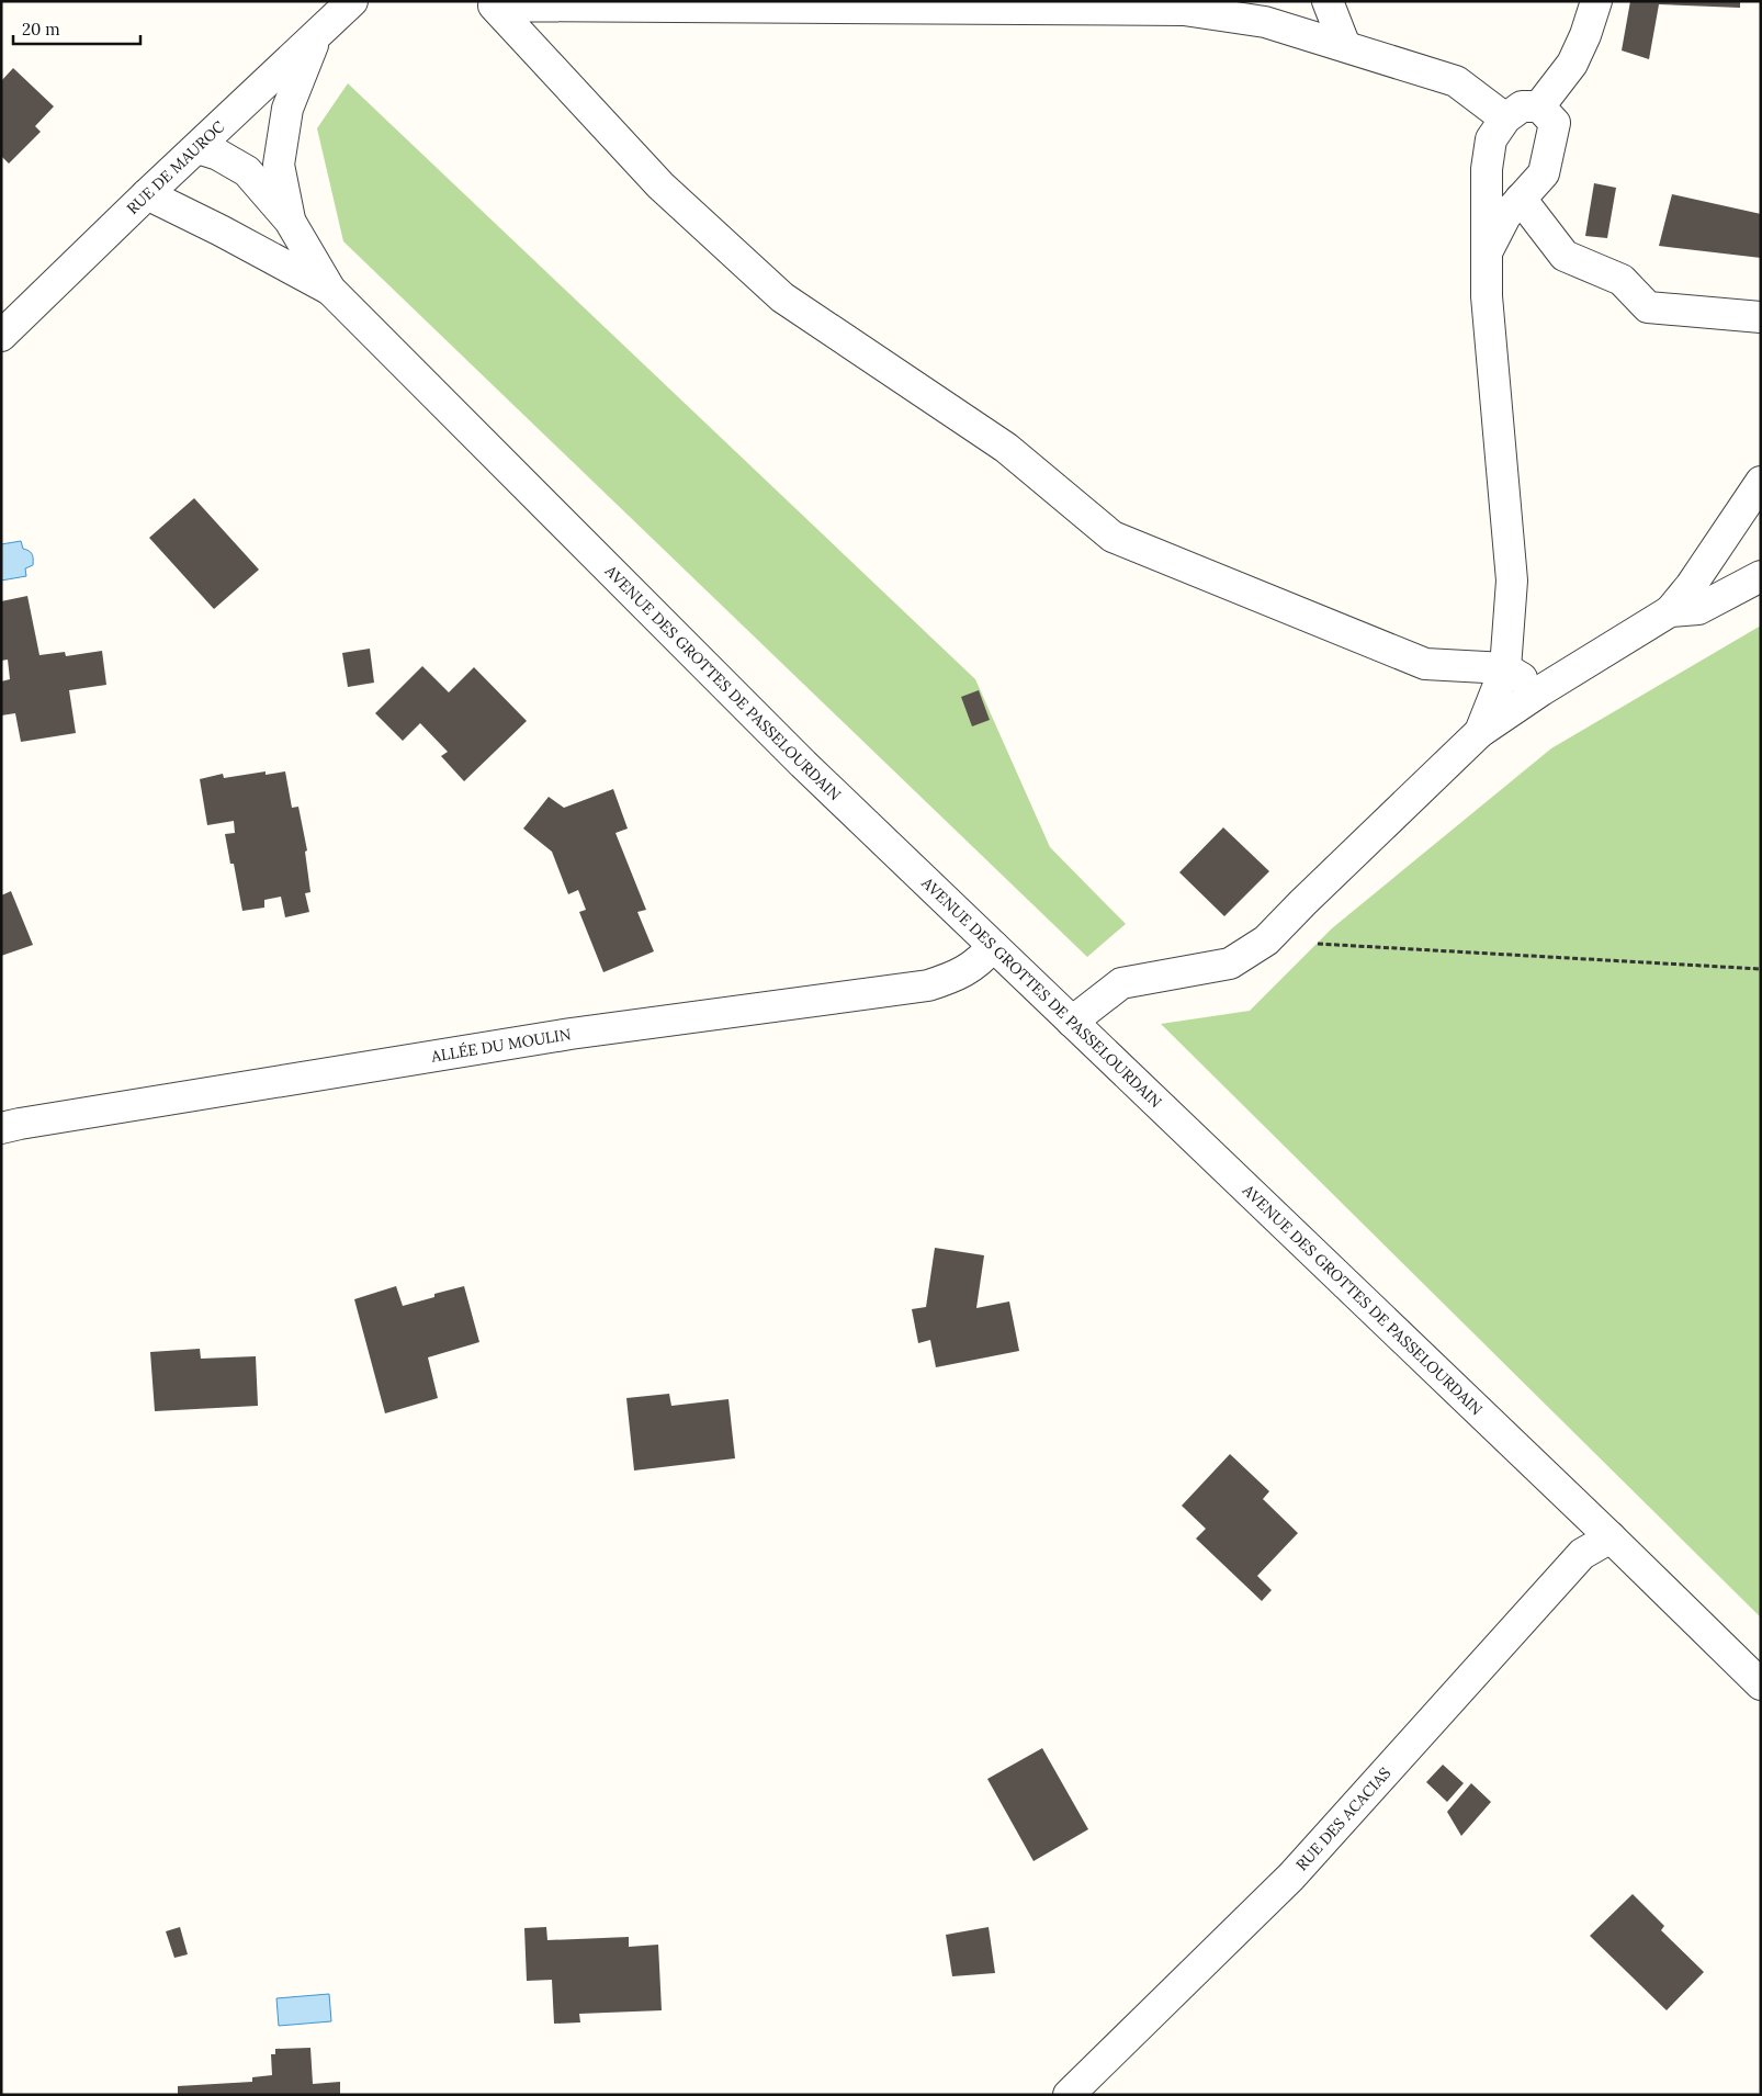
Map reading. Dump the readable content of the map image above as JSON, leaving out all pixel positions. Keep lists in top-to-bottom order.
{
  "streets": {
    "street": [
      "RUE DE MAUROC",
      "AVENUE DES GROTTES DE PASSELOURDAIN",
      "ALLÉE DU MOULIN",
      "RUE DES ACACIAS"
    ]
  },
  "crossings": [
    ["RUE DE MAUROC", "AVENUE DES GROTTES DE PASSELOURDAIN"],
    ["AVENUE DES GROTTES DE PASSELOURDAIN", "ALLÉE DU MOULIN"],
    ["AVENUE DES GROTTES DE PASSELOURDAIN", "RUE DES ACACIAS"]
  ],
  "scale_bar": "20 m"
}
